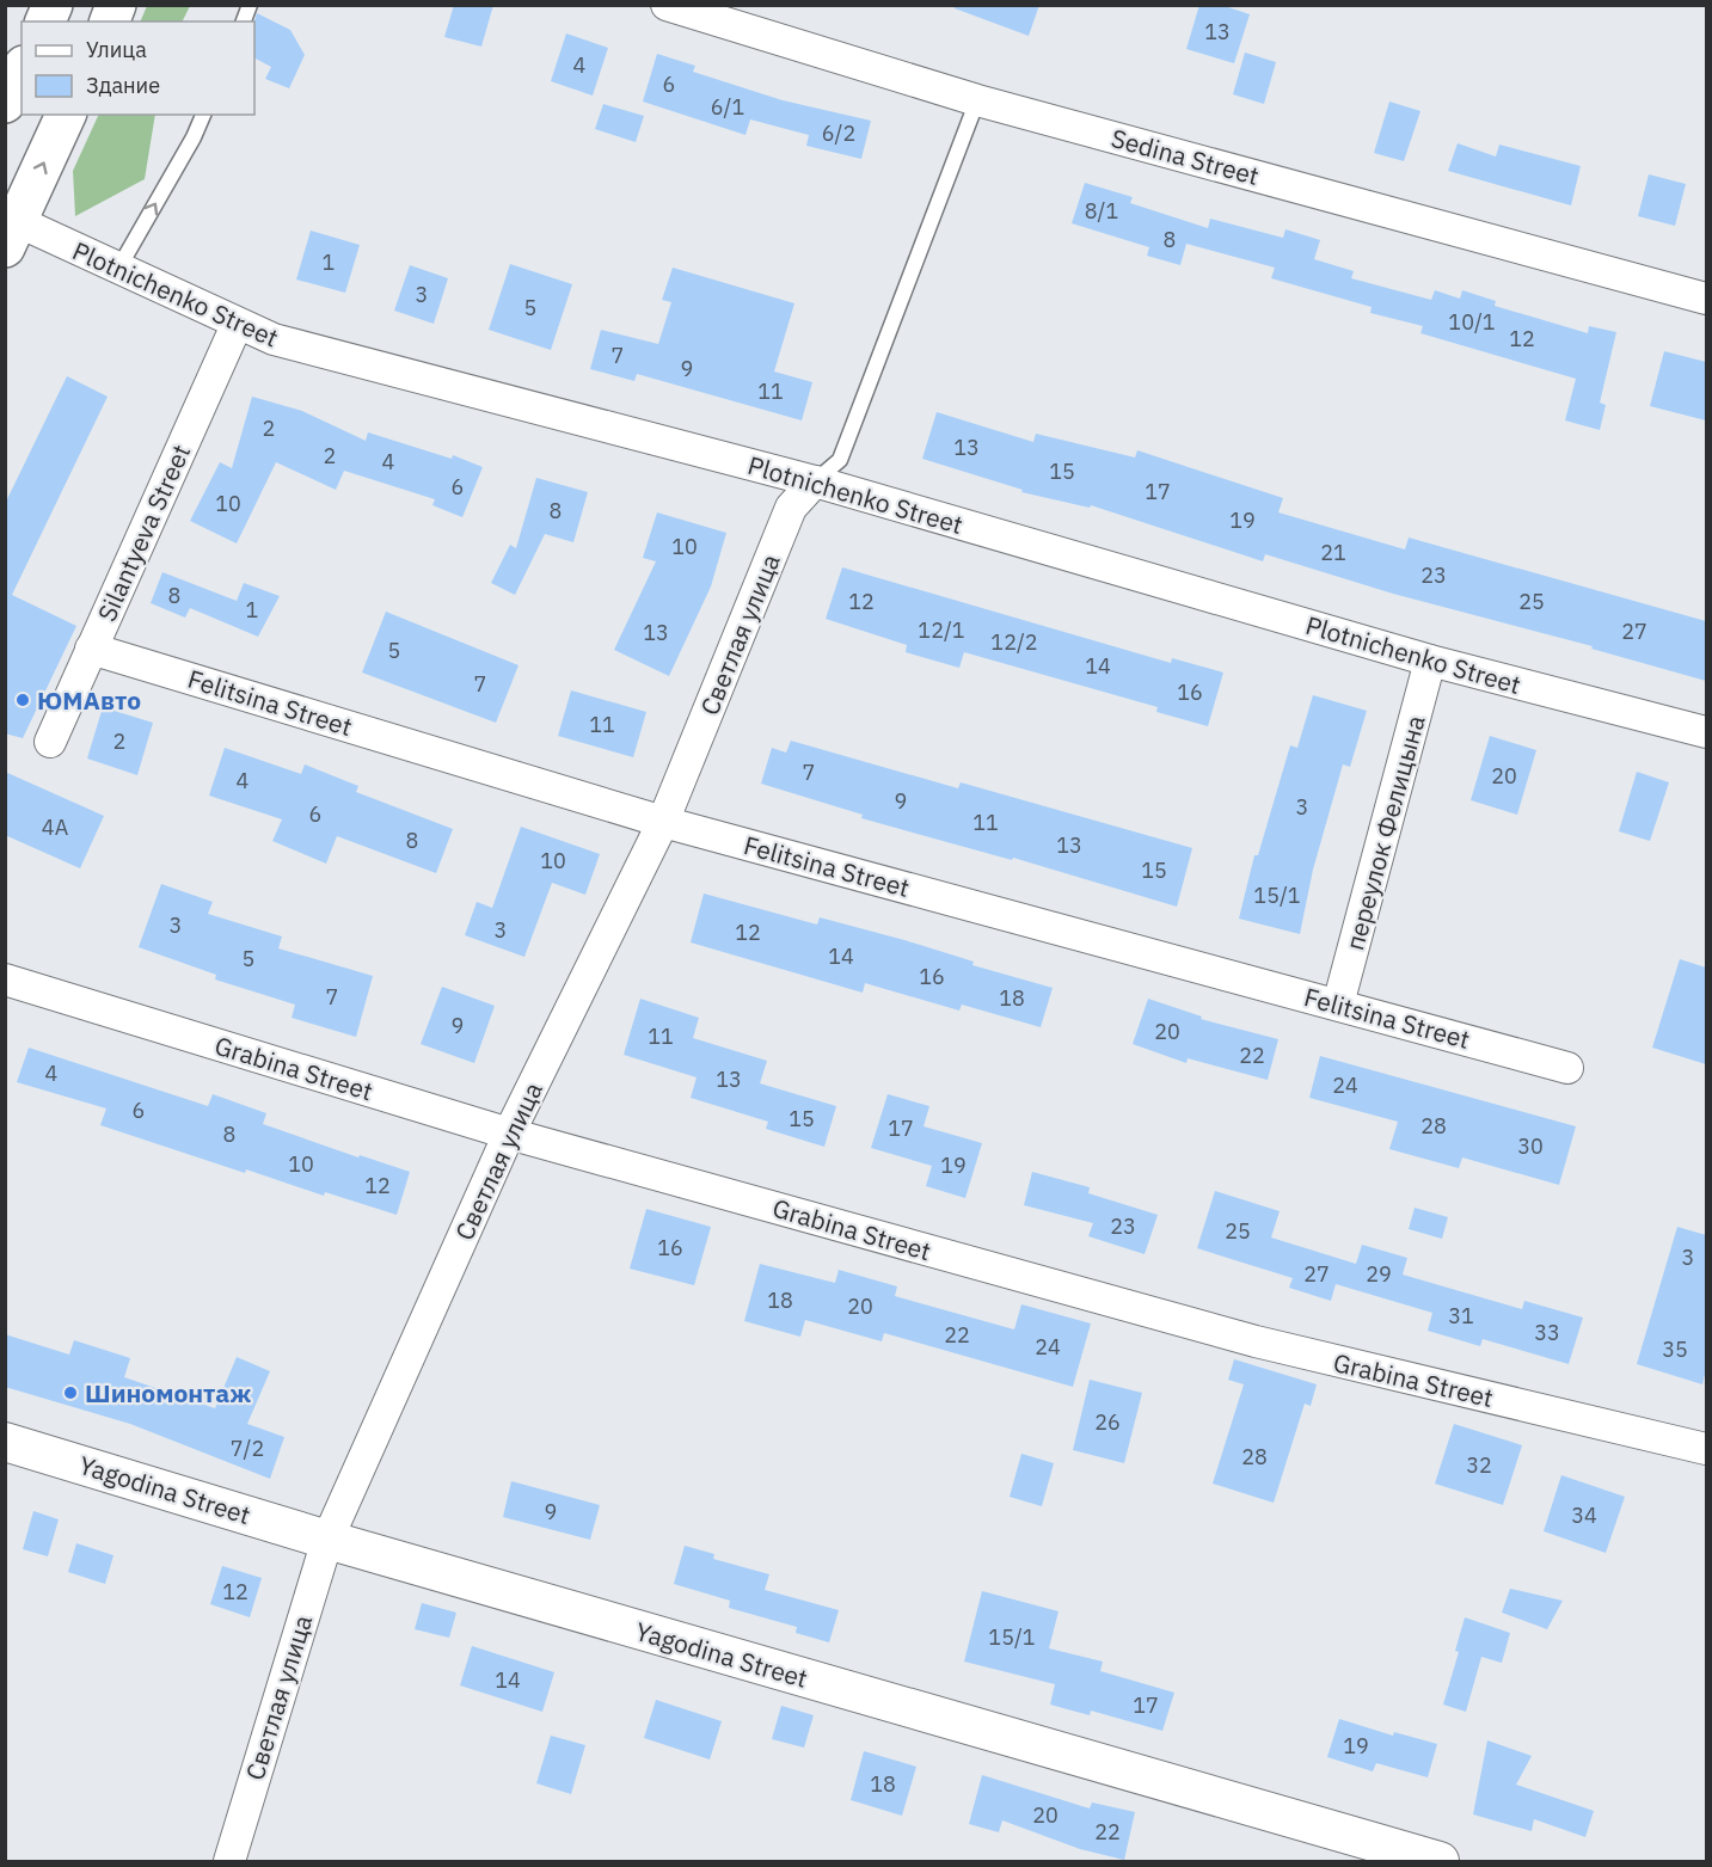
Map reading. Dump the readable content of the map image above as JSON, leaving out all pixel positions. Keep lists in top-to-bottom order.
{
  "streets": {
    "street": [
      "Sedina Street",
      "Plotnichenko Street",
      "Silantyeva Street",
      "Светлая улица",
      "Felitsina Street",
      "переулок Фелицына",
      "Grabina Street",
      "Yagodina Street"
    ]
  },
  "crossings": [
    ["Plotnichenko Street", "Silantyeva Street"],
    ["Plotnichenko Street", "Светлая улица"],
    ["Plotnichenko Street", "переулок Фелицына"],
    ["Silantyeva Street", "Felitsina Street"],
    ["Светлая улица", "Felitsina Street"],
    ["Светлая улица", "Grabina Street"],
    ["Светлая улица", "Yagodina Street"],
    ["Felitsina Street", "переулок Фелицына"]
  ],
  "places": ["ЮМАвто", "Шиномонтаж"],
  "house_numbers": [
    "13",
    "4",
    "6",
    "6/1",
    "6/2",
    "8/1",
    "8",
    "1",
    "3",
    "5",
    "10/1",
    "12",
    "7",
    "9",
    "11",
    "2",
    "13",
    "2",
    "4",
    "15",
    "6",
    "17",
    "10",
    "8",
    "19",
    "10",
    "21",
    "23",
    "8",
    "12",
    "25",
    "1",
    "12/1",
    "27",
    "13",
    "12/2",
    "5",
    "14",
    "7",
    "16",
    "11",
    "2",
    "7",
    "20",
    "4",
    "9",
    "3",
    "6",
    "11",
    "4А",
    "8",
    "13",
    "10",
    "15",
    "15/1",
    "3",
    "3",
    "12",
    "14",
    "5",
    "16",
    "7",
    "18",
    "9",
    "20",
    "11",
    "22",
    "4",
    "13",
    "24",
    "6",
    "15",
    "28",
    "17",
    "8",
    "30",
    "10",
    "19",
    "12",
    "23",
    "25",
    "16",
    "3",
    "27",
    "29",
    "18",
    "20",
    "31",
    "33",
    "22",
    "24",
    "35",
    "26",
    "7/2",
    "28",
    "32",
    "9",
    "34",
    "12",
    "15/1",
    "14",
    "17",
    "19",
    "18",
    "20",
    "22"
  ],
  "legend": ["Улица", "Здание"]
}
